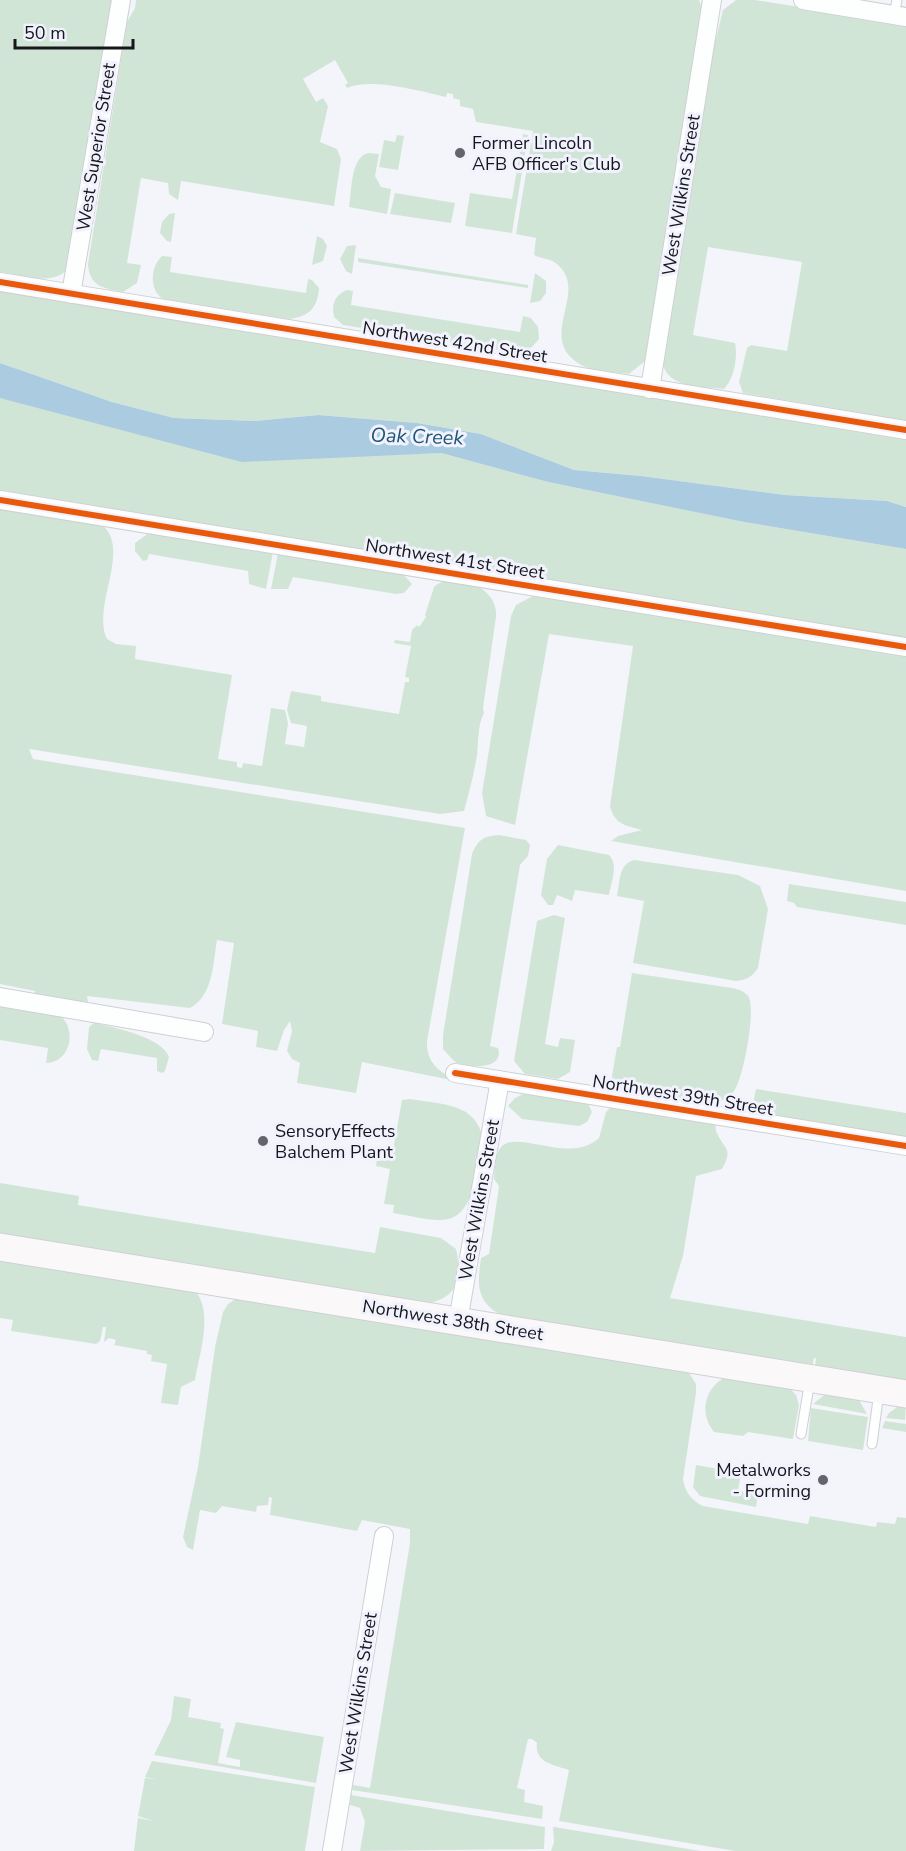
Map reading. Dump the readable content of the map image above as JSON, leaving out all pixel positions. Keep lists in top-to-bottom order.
{
  "streets": {
    "main road": ["Northwest 38th Street"],
    "street": [
      "West Superior Street",
      "West Wilkins Street",
      "Northwest 42nd Street",
      "Northwest 41st Street",
      "Northwest 39th Street"
    ]
  },
  "crossings": [
    ["West Superior Street", "Northwest 42nd Street"],
    ["West Wilkins Street", "Northwest 42nd Street"],
    ["West Wilkins Street", "Northwest 39th Street"],
    ["West Wilkins Street", "Northwest 38th Street"]
  ],
  "water": ["Oak Creek"],
  "places": ["Former Lincoln AFB Officer's Club", "SensoryEffects Balchem Plant", "Metalworks - Forming"],
  "scale_bar": "50 m"
}
